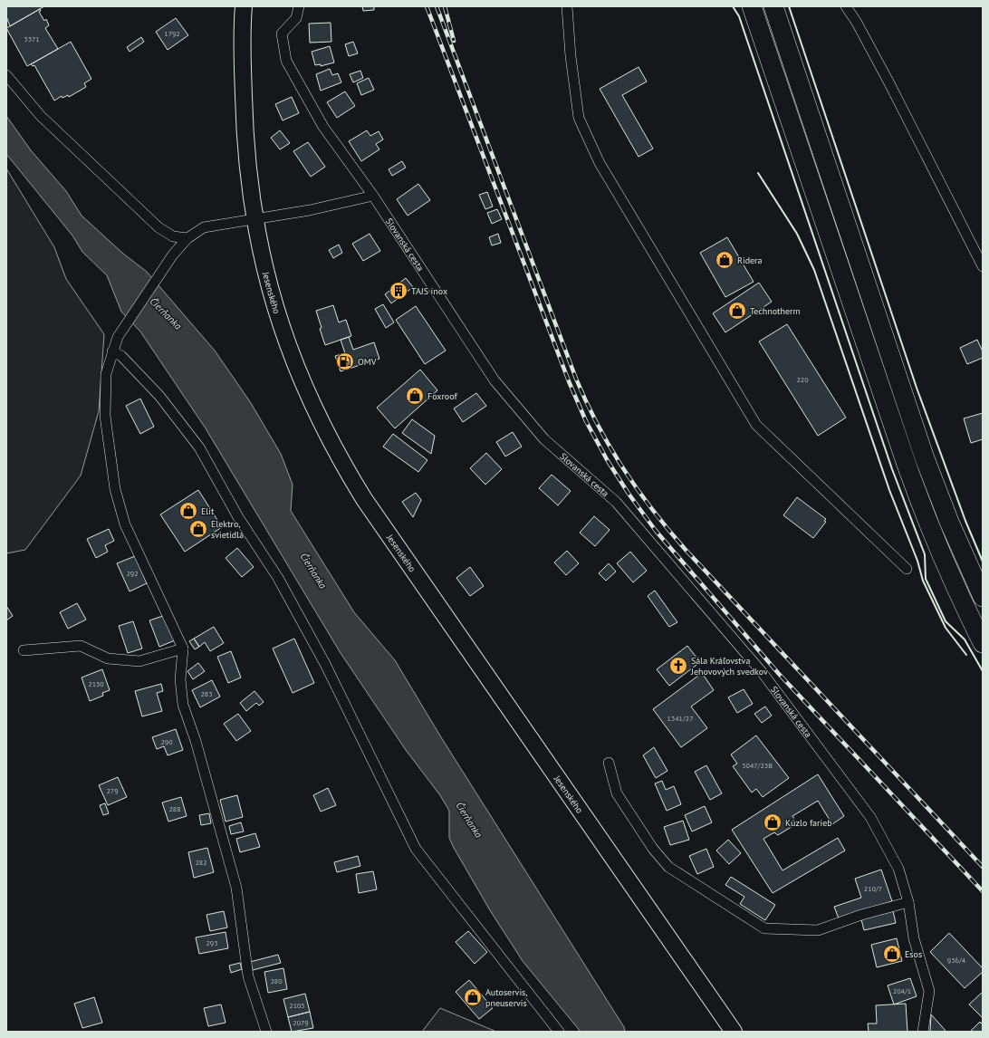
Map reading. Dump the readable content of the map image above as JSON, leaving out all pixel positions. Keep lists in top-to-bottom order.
{
  "streets": {
    "main road": ["Jesenského"],
    "street": ["Slovanská cesta"]
  },
  "water": ["Čierňanka"],
  "places": {
    "shop": [
      "Ridera",
      "Technotherm",
      "Foxroof",
      "Elit",
      "Elektro, svietidlá",
      "Kúzlo farieb",
      "Esos",
      "Autoservis, pneuservis"
    ],
    "building": ["TAJS inox"],
    "fuel station": ["OMV"],
    "church": ["Sála Kráľovstva Jehovových svedkov"]
  },
  "house_numbers": [
    "1792",
    "3371",
    "220",
    "292",
    "2150",
    "283",
    "1341/27",
    "290",
    "5047/23B",
    "279",
    "288",
    "282",
    "210/7",
    "293",
    "936/4",
    "280",
    "204/1",
    "2105",
    "2079"
  ]
}
